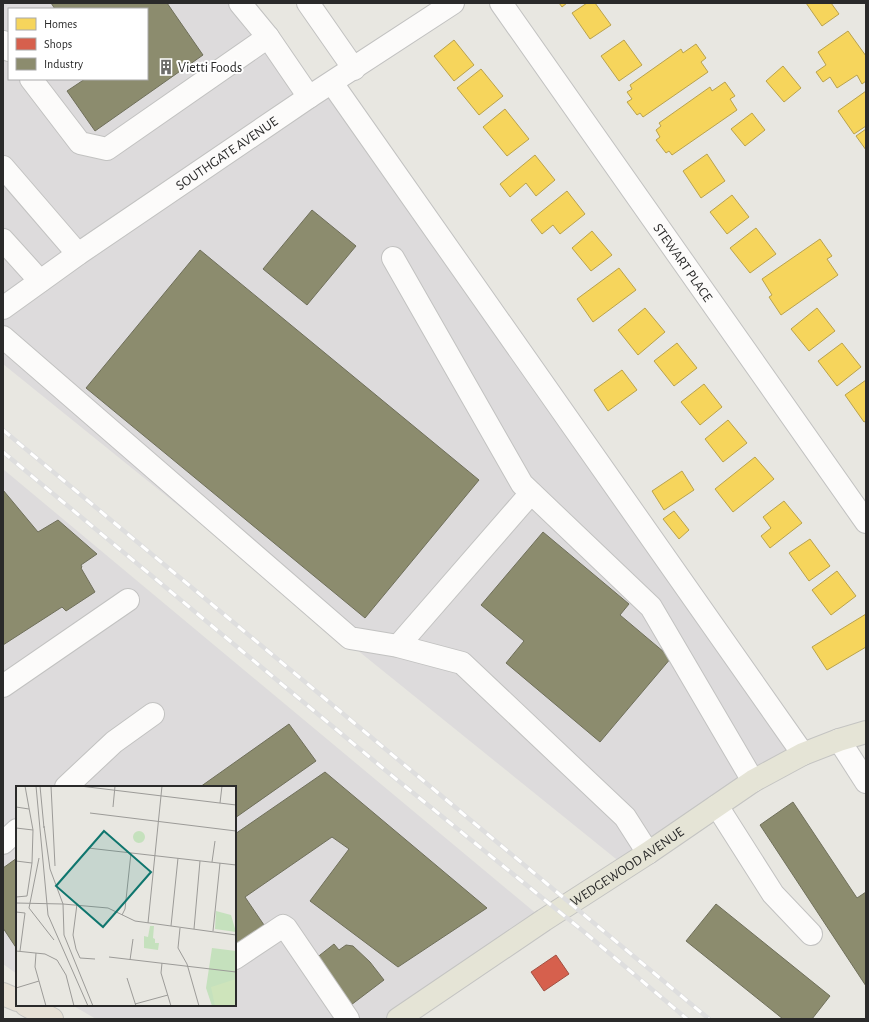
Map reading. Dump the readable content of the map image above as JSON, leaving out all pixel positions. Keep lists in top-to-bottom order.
{
  "streets": {
    "main road": ["WEDGEWOOD AVENUE"],
    "street": ["SOUTHGATE AVENUE", "STEWART PLACE"]
  },
  "places": {
    "building": ["Vietti Foods"]
  },
  "legend": ["Homes", "Shops", "Industry"]
}
